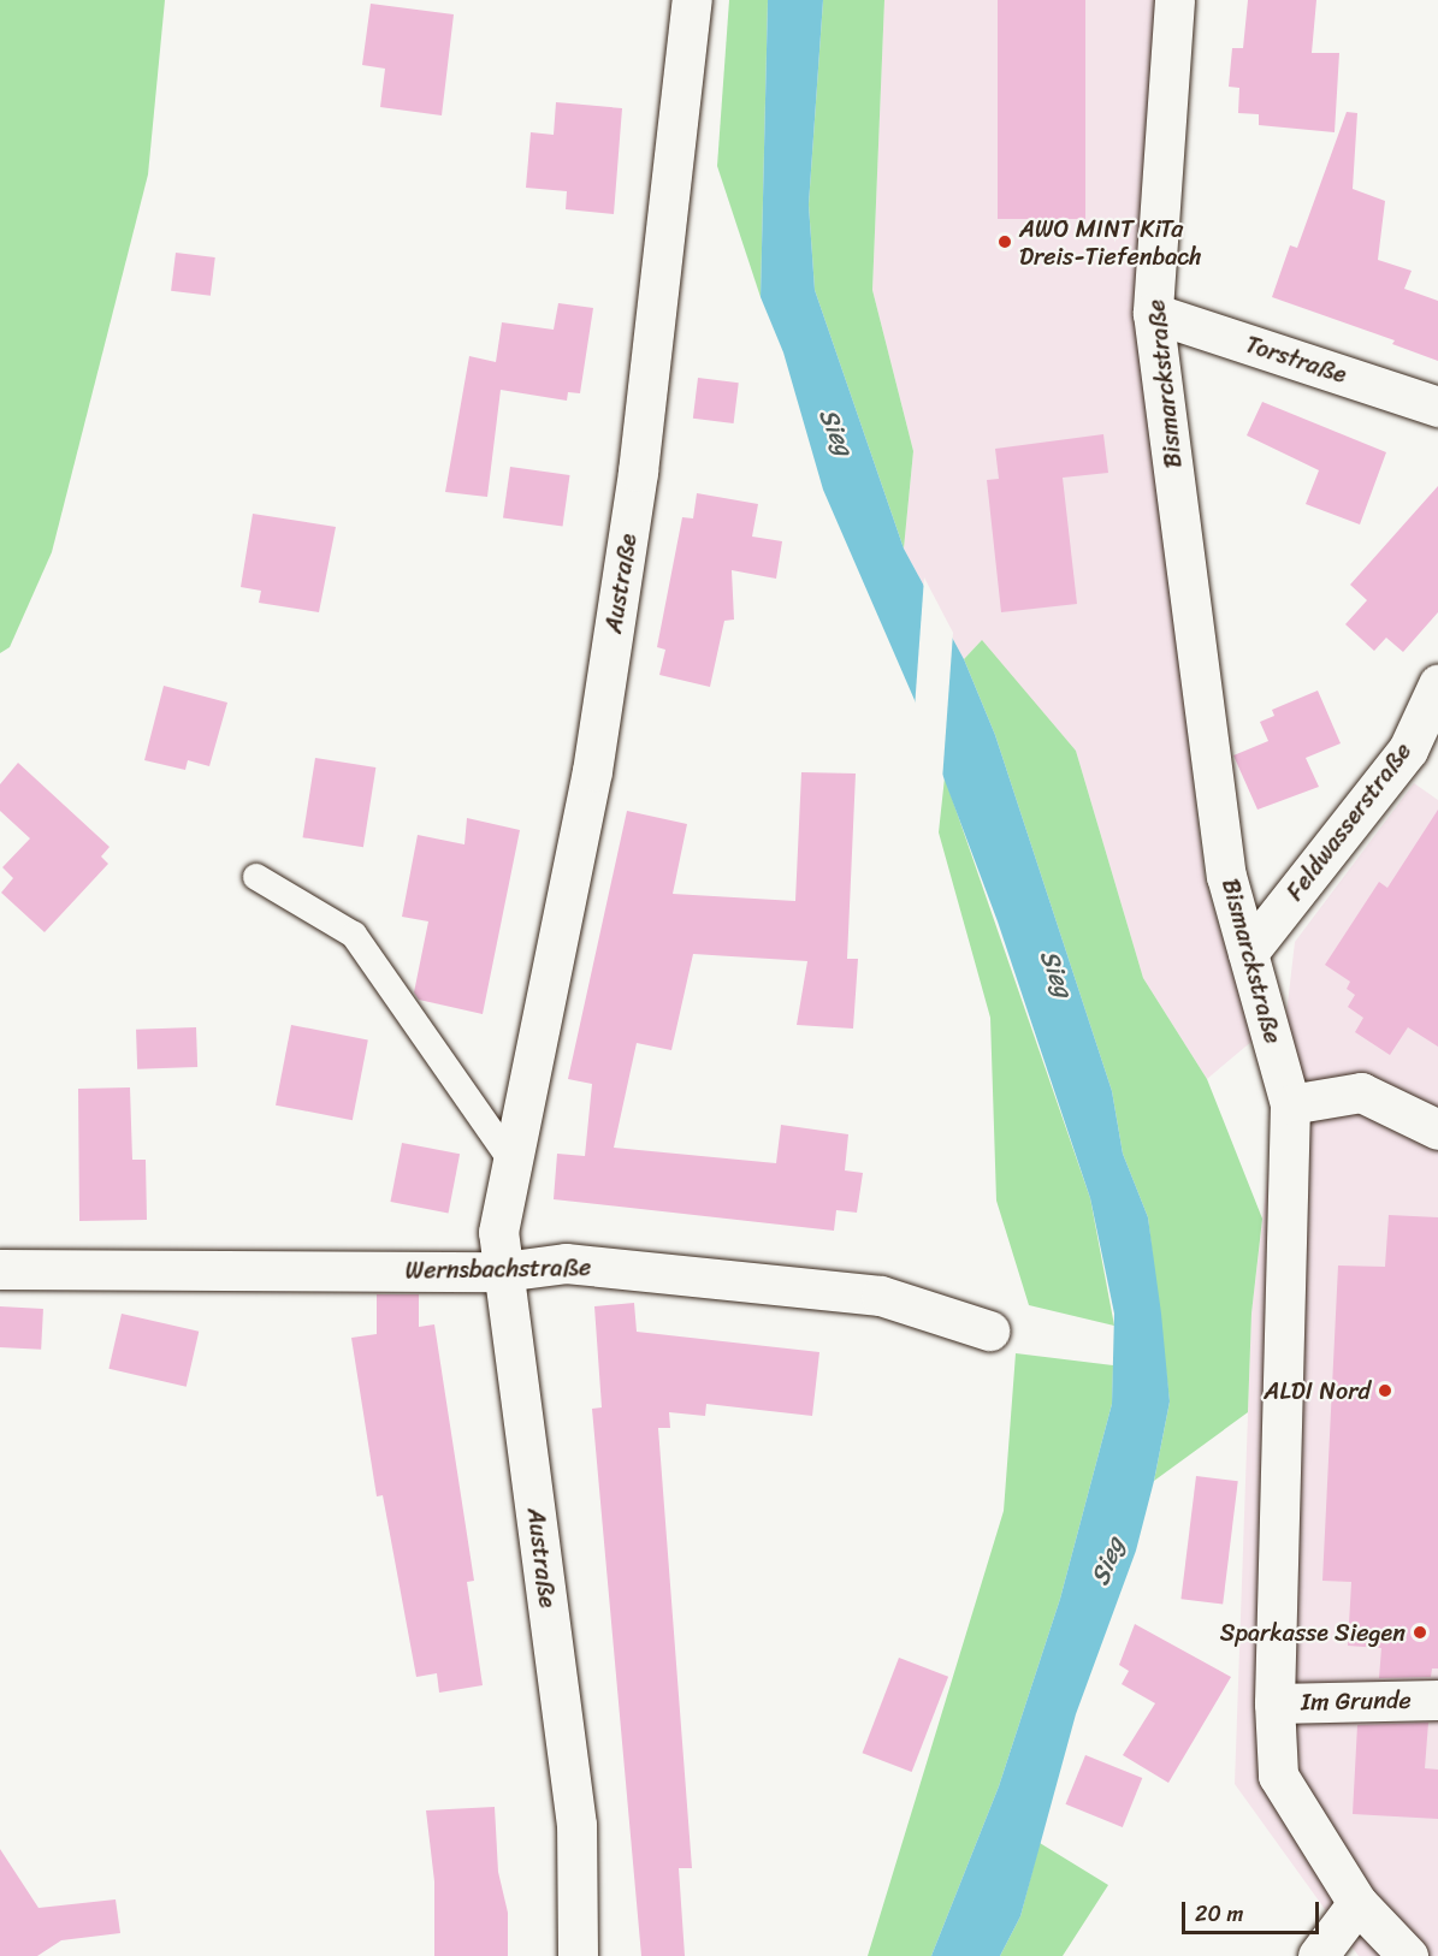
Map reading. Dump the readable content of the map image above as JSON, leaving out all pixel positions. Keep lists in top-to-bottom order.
{
  "streets": {
    "street": [
      "Torstraße",
      "Bismarckstraße",
      "Austraße",
      "Feldwasserstraße",
      "Wernsbachstraße",
      "Im Grunde"
    ]
  },
  "crossings": [
    ["Torstraße", "Bismarckstraße"],
    ["Bismarckstraße", "Feldwasserstraße"],
    ["Bismarckstraße", "Im Grunde"],
    ["Austraße", "Wernsbachstraße"]
  ],
  "water": ["Sieg"],
  "places": ["AWO MINT KiTa Dreis-Tiefenbach", "ALDI Nord", "Sparkasse Siegen"],
  "scale_bar": "20 m"
}
